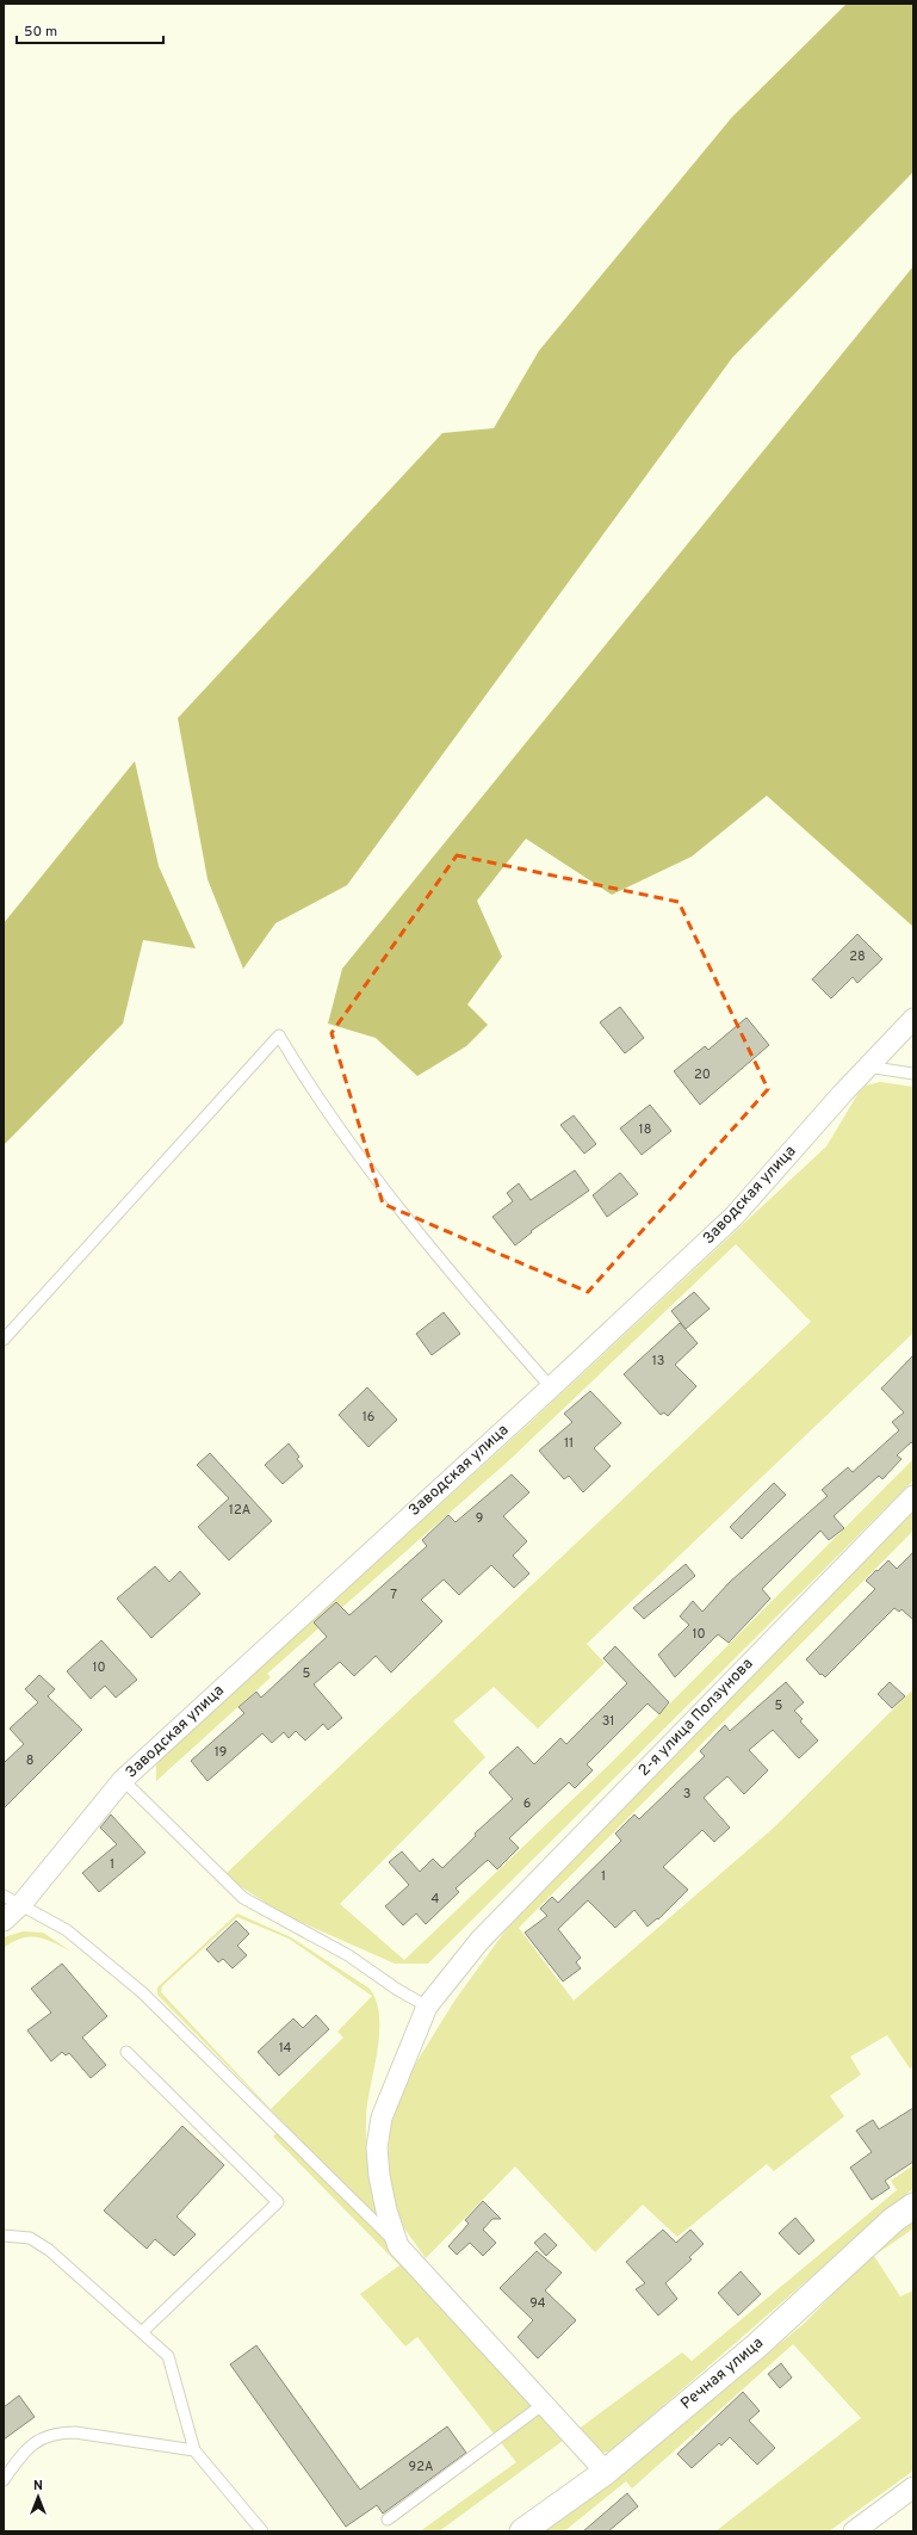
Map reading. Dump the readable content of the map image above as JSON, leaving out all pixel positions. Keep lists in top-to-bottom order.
{
  "streets": {
    "street": ["Заводская улица", "2-я улица Ползунова", "Речная улица"]
  },
  "house_numbers": [
    "28",
    "20",
    "18",
    "13",
    "16",
    "11",
    "12А",
    "9",
    "7",
    "10",
    "10",
    "5",
    "5",
    "31",
    "19",
    "8",
    "3",
    "6",
    "1",
    "1",
    "4",
    "14",
    "94",
    "92А"
  ],
  "scale_bar": "50 m",
  "north": "top"
}
